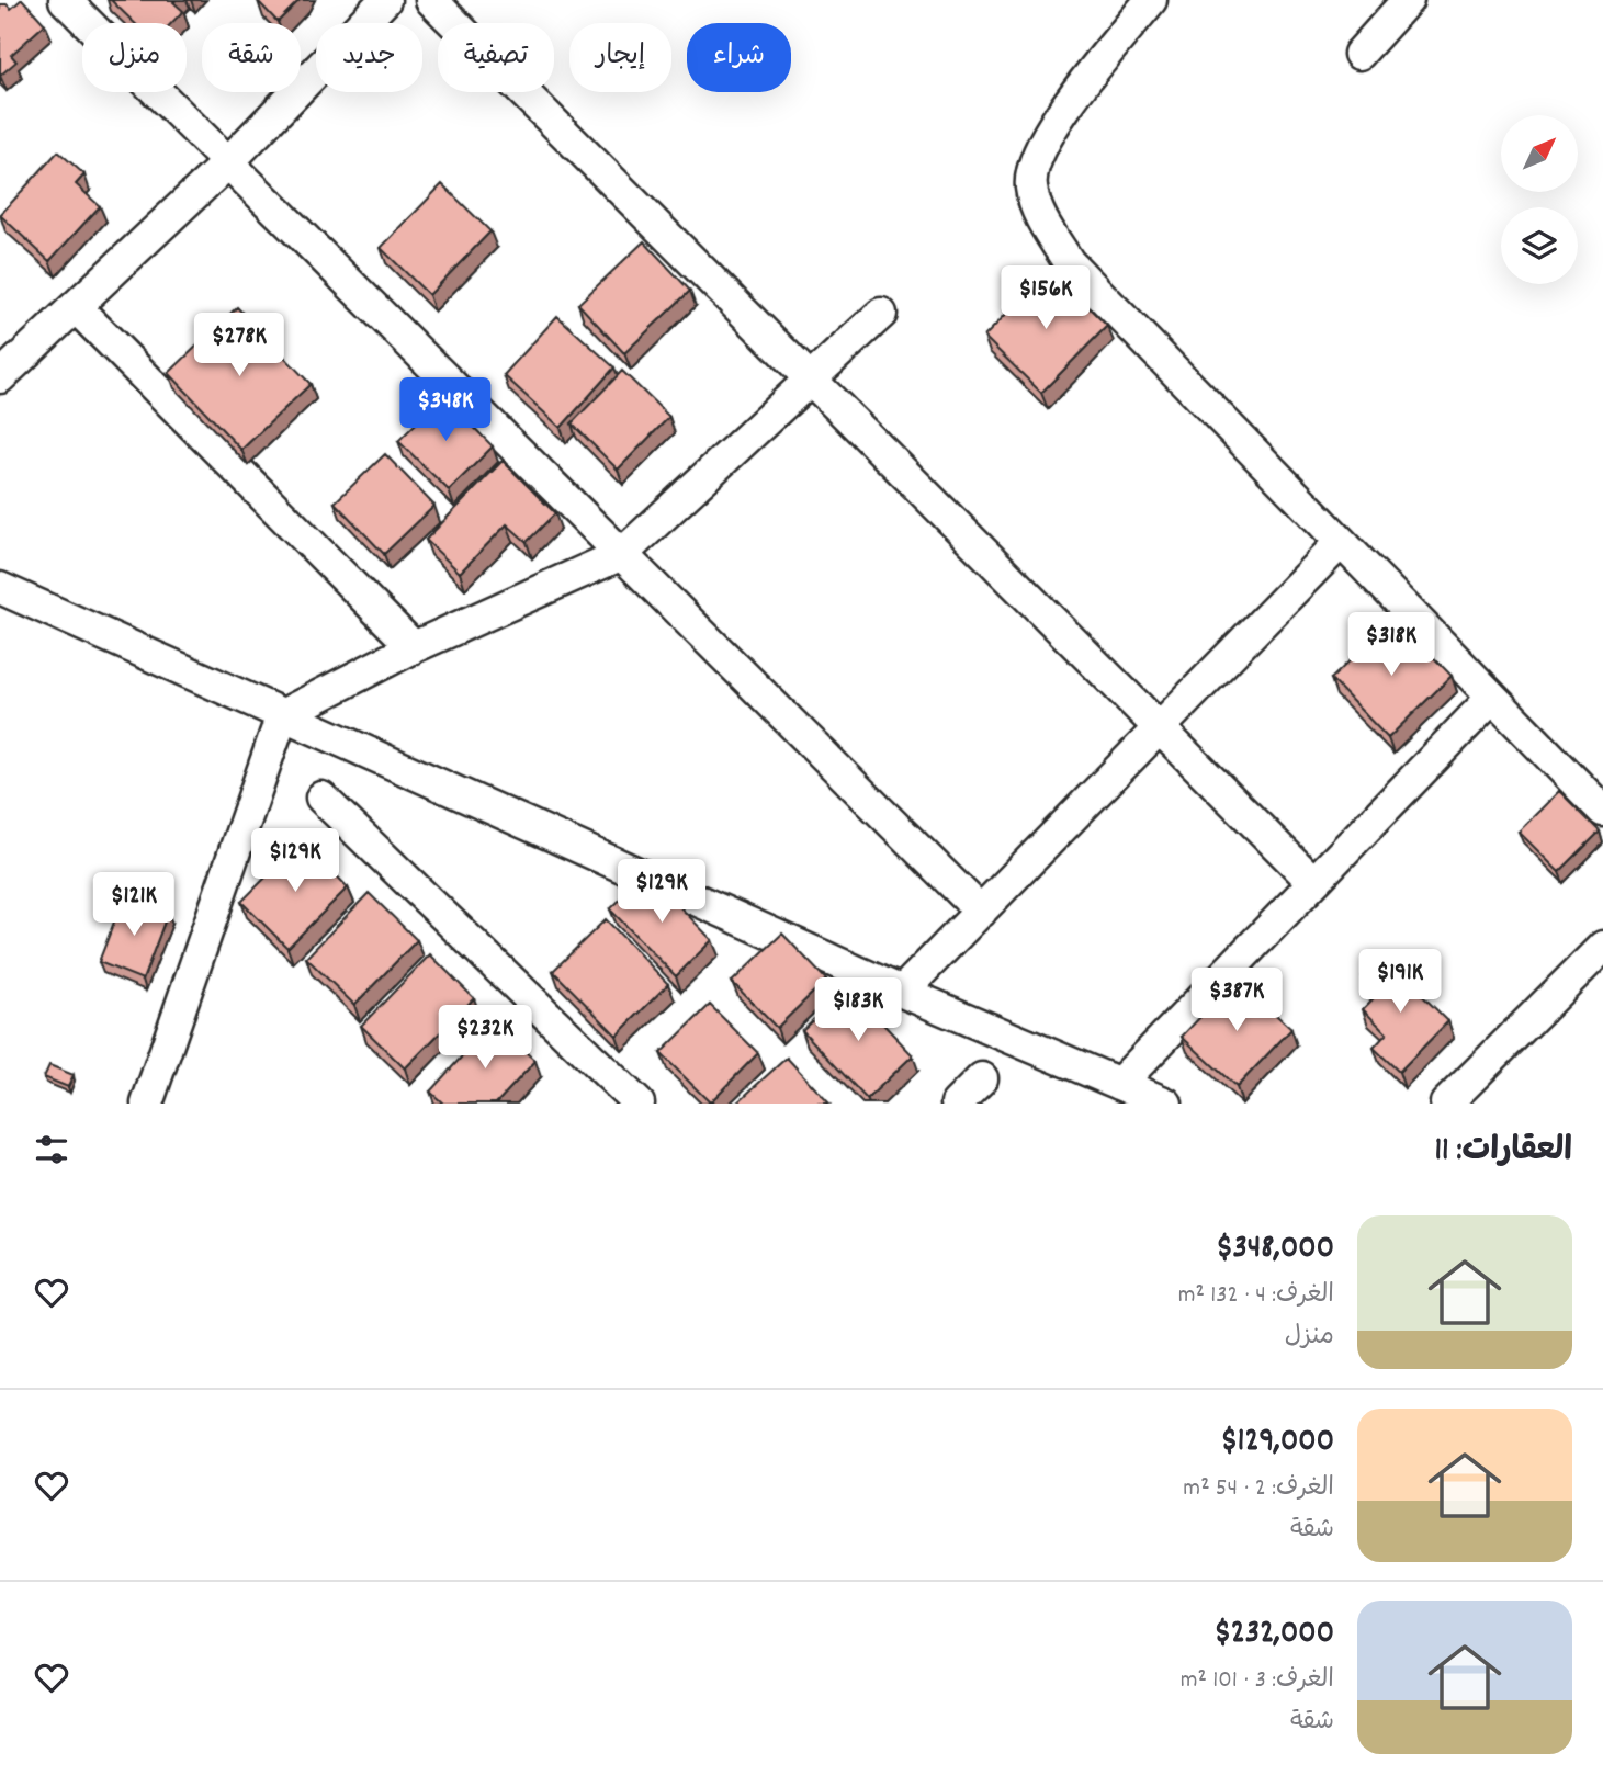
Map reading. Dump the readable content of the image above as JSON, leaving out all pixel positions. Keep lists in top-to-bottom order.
{
  "north": "top right",
  "page": {
    "chip": [
      "شراء",
      "إيجار",
      "تصفية",
      "جديد",
      "شقة",
      "منزل"
    ],
    "price": [
      "$156K",
      "$278K",
      "$348K",
      "$318K",
      "$129K",
      "$129K",
      "$121K",
      "$191K",
      "$387K",
      "$183K",
      "$232K"
    ],
    "heading": "العقارات: 11",
    "list": [
      {
        "name": "$348,000",
        "note": "الغرف: 4 · 132 m² · منزل"
      },
      {
        "name": "$129,000",
        "note": "الغرف: 2 · 54 m² · شقة"
      },
      {
        "name": "$232,000",
        "note": "الغرف: 3 · 101 m² · شقة"
      }
    ]
  }
}
